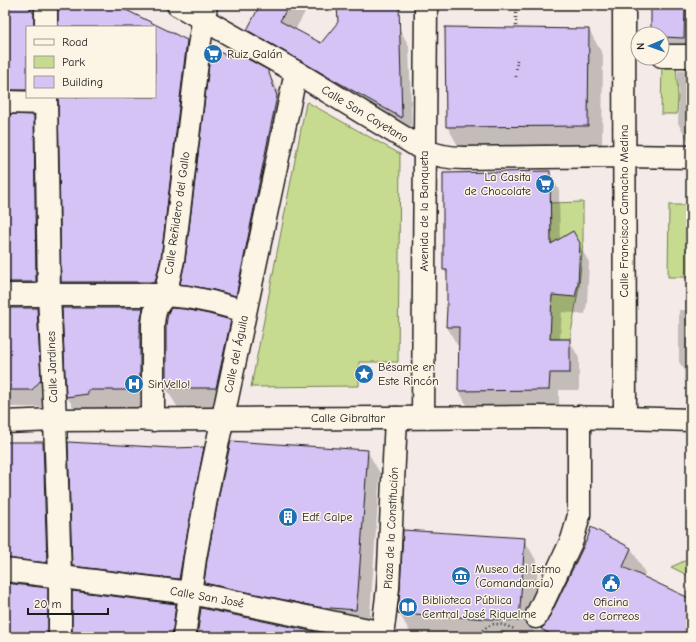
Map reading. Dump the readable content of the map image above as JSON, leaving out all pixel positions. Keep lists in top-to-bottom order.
{
  "streets": {
    "street": [
      "Calle San Cayetano",
      "Avenida de la Banqueta",
      "Calle Francisco Camacho Medina",
      "Calle Reñidero del Gallo",
      "Calle del Águila",
      "Calle Jardines",
      "Calle Gibraltar",
      "Plaza de la Constitución",
      "Calle San José"
    ]
  },
  "crossings": [
    ["Calle San Cayetano", "Avenida de la Banqueta"],
    ["Calle San Cayetano", "Calle Francisco Camacho Medina"],
    ["Calle San Cayetano", "Calle Reñidero del Gallo"],
    ["Calle San Cayetano", "Calle del Águila"],
    ["Avenida de la Banqueta", "Calle Gibraltar"],
    ["Calle Francisco Camacho Medina", "Calle Gibraltar"],
    ["Calle Reñidero del Gallo", "Calle Gibraltar"],
    ["Calle del Águila", "Calle Gibraltar"],
    ["Calle del Águila", "Calle San José"],
    ["Calle Jardines", "Calle Gibraltar"],
    ["Calle Jardines", "Calle San José"],
    ["Calle Gibraltar", "Plaza de la Constitución"],
    ["Plaza de la Constitución", "Calle San José"]
  ],
  "places": {
    "supermarket": ["Ruiz Galán", "La Casita de Chocolate"],
    "place": ["Bésame en Este Rincón"],
    "hospital": ["SinVello!"],
    "building": ["Edf. Calpe"],
    "museum": ["Museo del Istmo (Comandancia)"],
    "public building": ["Oficina de Correos"],
    "library": ["Biblioteca Pública Central José Riquelme"]
  },
  "legend": ["Road", "Park", "Building"],
  "scale_bar": "20 m",
  "north": "left"
}
